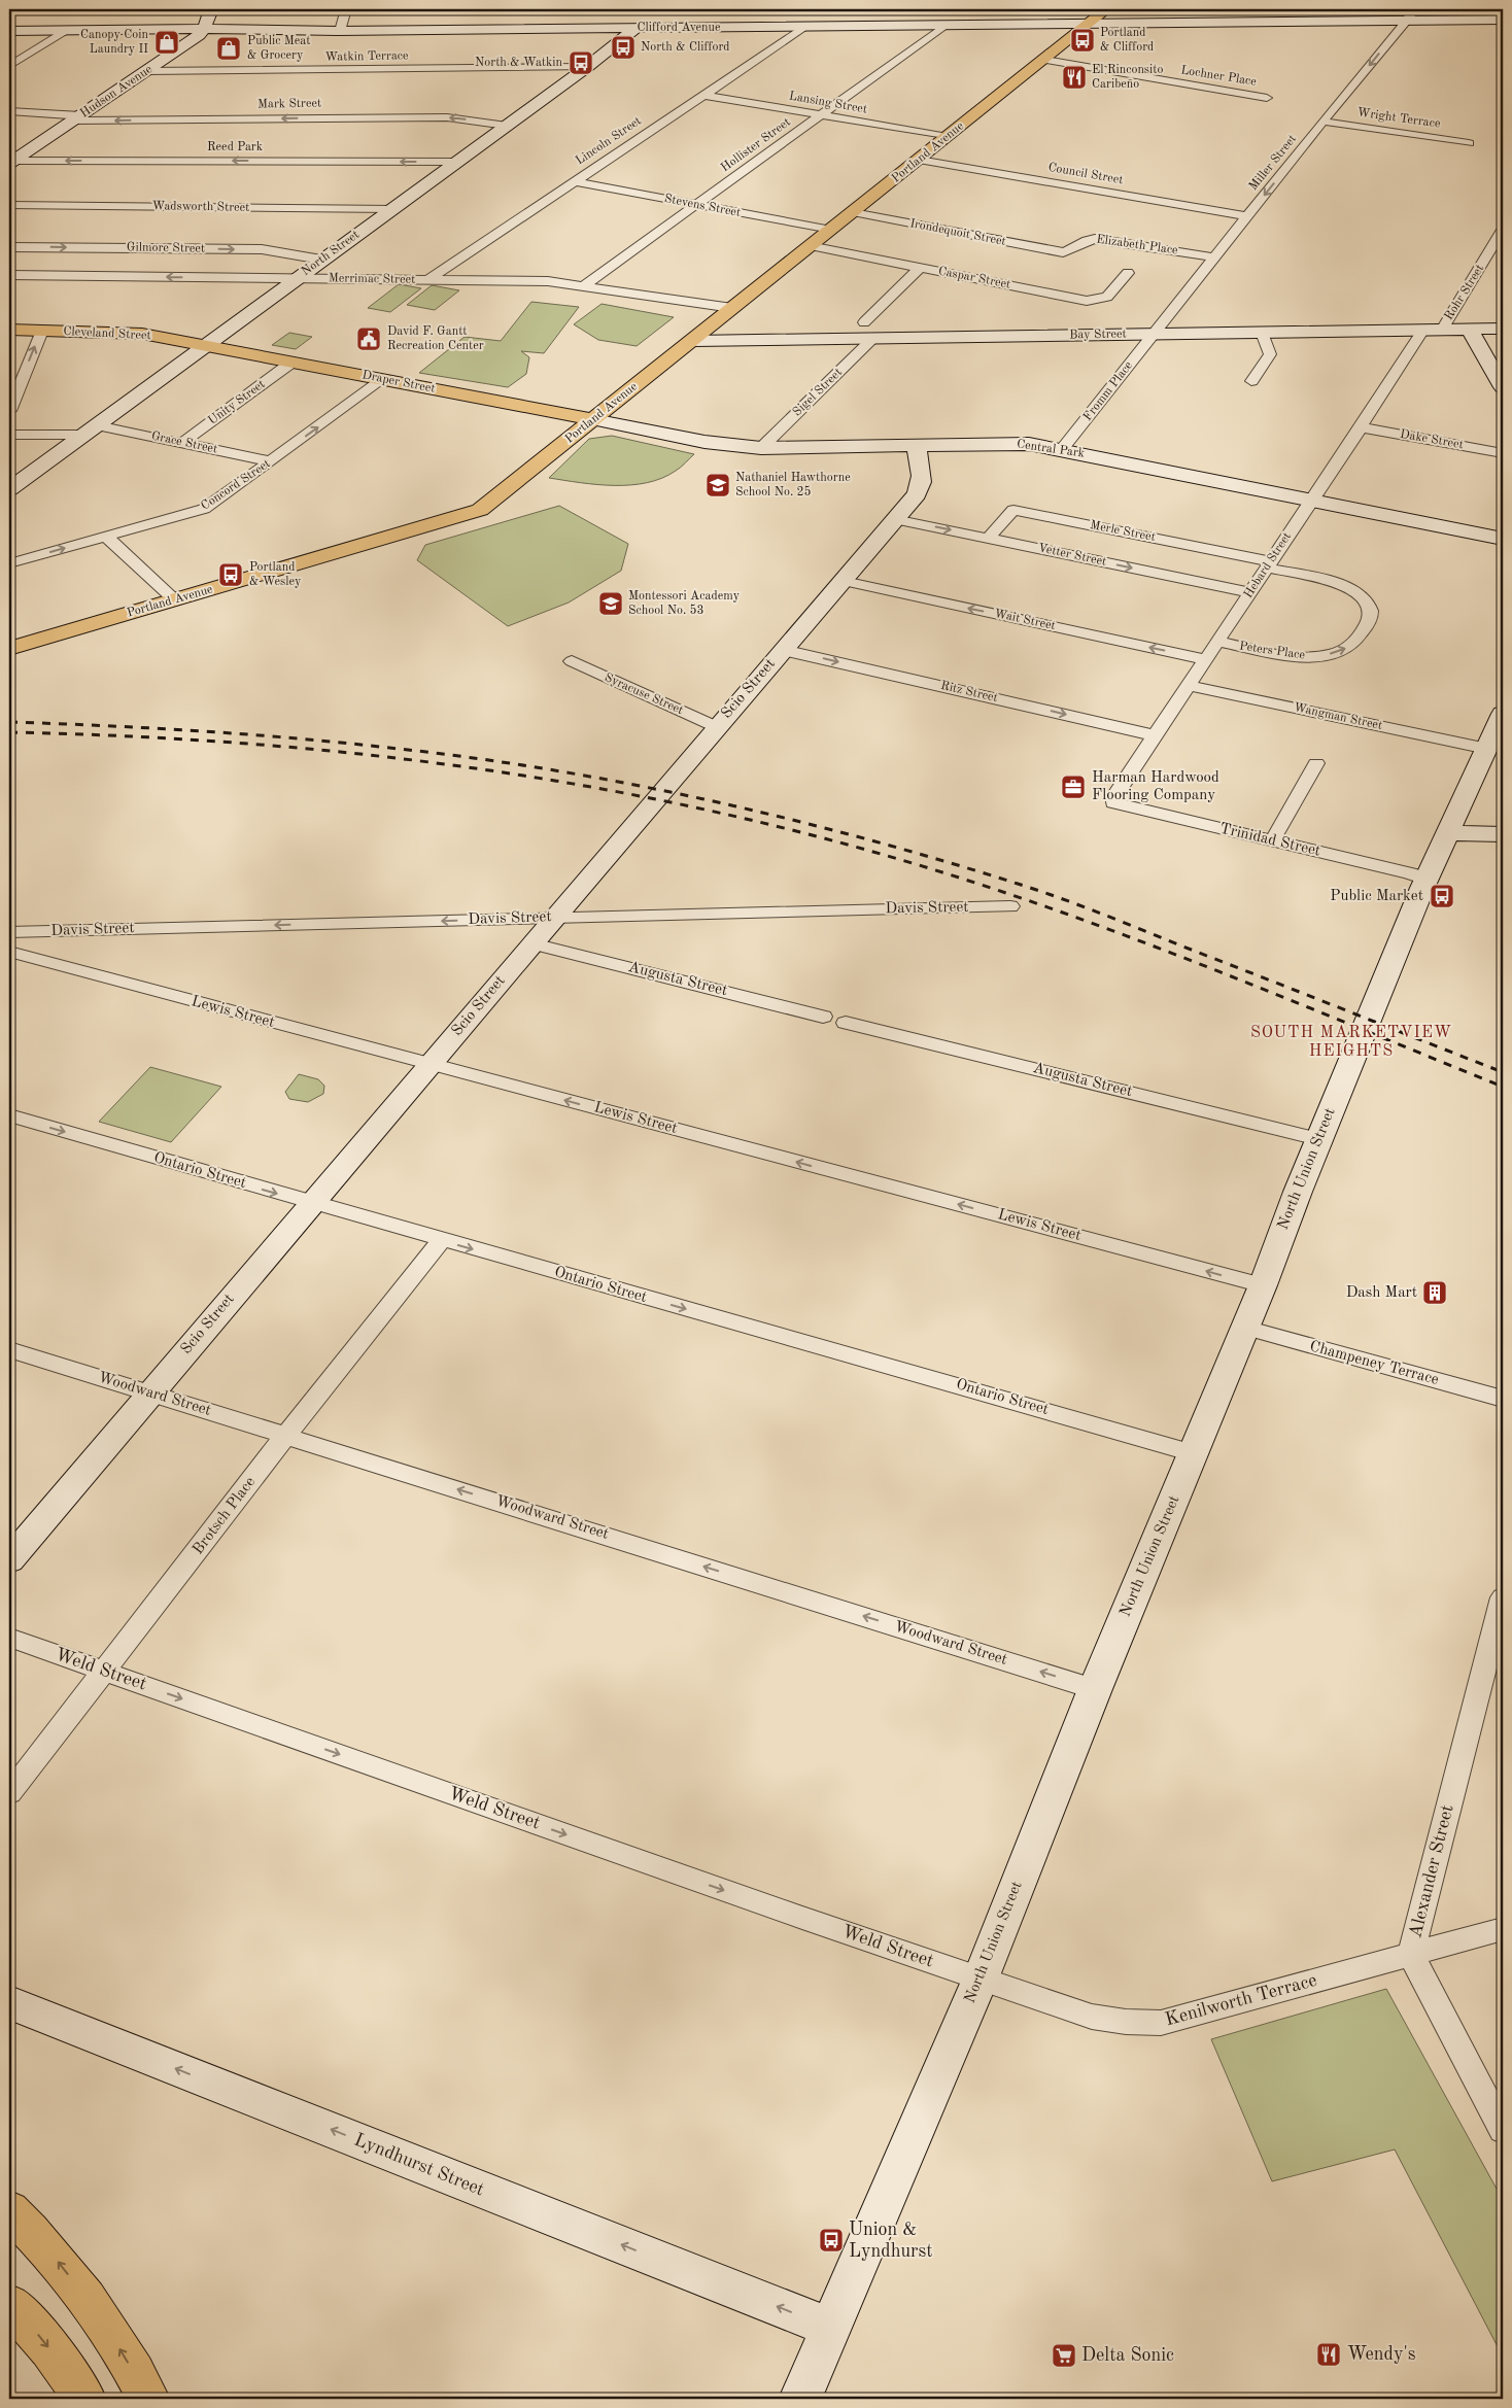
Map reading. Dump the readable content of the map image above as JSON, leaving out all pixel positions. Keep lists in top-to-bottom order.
{
  "streets": {
    "main road": ["Portland Avenue", "Cleveland Street", "Draper Street"],
    "street": [
      "Clifford Avenue",
      "Watkin Terrace",
      "Lochner Place",
      "Hudson Avenue",
      "Lansing Street",
      "Mark Street",
      "Wright Terrace",
      "Lincoln Street",
      "Hollister Street",
      "Reed Park",
      "Miller Street",
      "Council Street",
      "Stevens Street",
      "Wadsworth Street",
      "Irondequoit Street",
      "Elizabeth Place",
      "Gilmore Street",
      "North Street",
      "Caspar Street",
      "Merrimac Street",
      "Rohr Street",
      "Bay Street",
      "Fromm Place",
      "Sigel Street",
      "Unity Street",
      "Dake Street",
      "Grace Street",
      "Central Park",
      "Concord Street",
      "Merle Street",
      "Vetter Street",
      "Hebard Street",
      "Wait Street",
      "Peters Place",
      "Scio Street",
      "Ritz Street",
      "Syracuse Street",
      "Wangman Street",
      "Trinidad Street",
      "Davis Street",
      "Augusta Street",
      "Lewis Street",
      "North Union Street",
      "Ontario Street",
      "Champeney Terrace",
      "Woodward Street",
      "Brotsch Place",
      "Weld Street",
      "Alexander Street",
      "Kenilworth Terrace",
      "Lyndhurst Street"
    ]
  },
  "crossings": [
    ["Clifford Avenue", "Hudson Avenue"],
    ["Clifford Avenue", "Lincoln Street"],
    ["Clifford Avenue", "Hollister Street"],
    ["Clifford Avenue", "Portland Avenue"],
    ["Clifford Avenue", "Miller Street"],
    ["Clifford Avenue", "North Street"],
    ["Watkin Terrace", "Hudson Avenue"],
    ["Watkin Terrace", "North Street"],
    ["Lochner Place", "Portland Avenue"],
    ["Hudson Avenue", "Mark Street"],
    ["Hudson Avenue", "Reed Park"],
    ["Lansing Street", "Lincoln Street"],
    ["Lansing Street", "Hollister Street"],
    ["Lansing Street", "Portland Avenue"],
    ["Mark Street", "North Street"],
    ["Wright Terrace", "Miller Street"],
    ["Lincoln Street", "Stevens Street"],
    ["Lincoln Street", "Merrimac Street"],
    ["Hollister Street", "Stevens Street"],
    ["Hollister Street", "Merrimac Street"],
    ["Reed Park", "North Street"],
    ["Portland Avenue", "Council Street"],
    ["Portland Avenue", "Stevens Street"],
    ["Portland Avenue", "Irondequoit Street"],
    ["Portland Avenue", "Caspar Street"],
    ["Portland Avenue", "Merrimac Street"],
    ["Portland Avenue", "Bay Street"],
    ["Portland Avenue", "Draper Street"],
    ["Portland Avenue", "Central Park"],
    ["Miller Street", "Council Street"],
    ["Miller Street", "Elizabeth Place"],
    ["Miller Street", "Bay Street"],
    ["Miller Street", "Fromm Place"],
    ["Wadsworth Street", "North Street"],
    ["Irondequoit Street", "Elizabeth Place"],
    ["Gilmore Street", "North Street"],
    ["North Street", "Merrimac Street"],
    ["North Street", "Cleveland Street"],
    ["North Street", "Draper Street"],
    ["North Street", "Grace Street"],
    ["Caspar Street", "Sigel Street"],
    ["Rohr Street", "Bay Street"],
    ["Cleveland Street", "Draper Street"],
    ["Bay Street", "Fromm Place"],
    ["Bay Street", "Sigel Street"],
    ["Bay Street", "Hebard Street"],
    ["Draper Street", "Unity Street"],
    ["Draper Street", "Central Park"],
    ["Draper Street", "Concord Street"],
    ["Fromm Place", "Central Park"],
    ["Sigel Street", "Central Park"],
    ["Unity Street", "Grace Street"],
    ["Dake Street", "Hebard Street"],
    ["Grace Street", "Concord Street"],
    ["Central Park", "Hebard Street"],
    ["Central Park", "Scio Street"],
    ["Merle Street", "Vetter Street"],
    ["Merle Street", "Hebard Street"],
    ["Merle Street", "Peters Place"],
    ["Vetter Street", "Hebard Street"],
    ["Vetter Street", "Scio Street"],
    ["Hebard Street", "Wait Street"],
    ["Hebard Street", "Peters Place"],
    ["Hebard Street", "Ritz Street"],
    ["Hebard Street", "Wangman Street"],
    ["Hebard Street", "Trinidad Street"],
    ["Wait Street", "Scio Street"],
    ["Scio Street", "Ritz Street"],
    ["Scio Street", "Syracuse Street"],
    ["Scio Street", "Davis Street"],
    ["Scio Street", "Augusta Street"],
    ["Scio Street", "Lewis Street"],
    ["Scio Street", "Ontario Street"],
    ["Scio Street", "Woodward Street"],
    ["Wangman Street", "North Union Street"],
    ["Trinidad Street", "North Union Street"],
    ["Augusta Street", "North Union Street"],
    ["Lewis Street", "North Union Street"],
    ["North Union Street", "Ontario Street"],
    ["North Union Street", "Champeney Terrace"],
    ["North Union Street", "Woodward Street"],
    ["North Union Street", "Weld Street"],
    ["North Union Street", "Kenilworth Terrace"],
    ["North Union Street", "Lyndhurst Street"],
    ["Ontario Street", "Brotsch Place"],
    ["Woodward Street", "Brotsch Place"],
    ["Brotsch Place", "Weld Street"],
    ["Weld Street", "Kenilworth Terrace"],
    ["Alexander Street", "Kenilworth Terrace"]
  ],
  "one_way": [
    "Mark Street",
    "Reed Park",
    "Miller Street",
    "Gilmore Street",
    "Merrimac Street",
    "Concord Street",
    "Vetter Street",
    "Wait Street",
    "Ritz Street",
    "Davis Street",
    "Lewis Street",
    "Ontario Street",
    "Woodward Street",
    "Weld Street",
    "Lyndhurst Street"
  ],
  "districts": ["SOUTH MARKETVIEW HEIGHTS"],
  "places": {
    "bus stop": [
      "Portland & Clifford",
      "North & Clifford",
      "North & Watkin",
      "Portland & Wesley",
      "Public Market",
      "Union & Lyndhurst"
    ],
    "shop": ["Canopy Coin Laundry II", "Public Meat & Grocery"],
    "restaurant": ["El Rinconsito Caribeño", "Wendy's"],
    "public building": ["David F. Gantt Recreation Center"],
    "school or university": ["Nathaniel Hawthorne School No. 25", "Montessori Academy School No. 53"],
    "office": ["Harman Hardwood Flooring Company"],
    "building": ["Dash Mart"],
    "supermarket": ["Delta Sonic"]
  }
}
